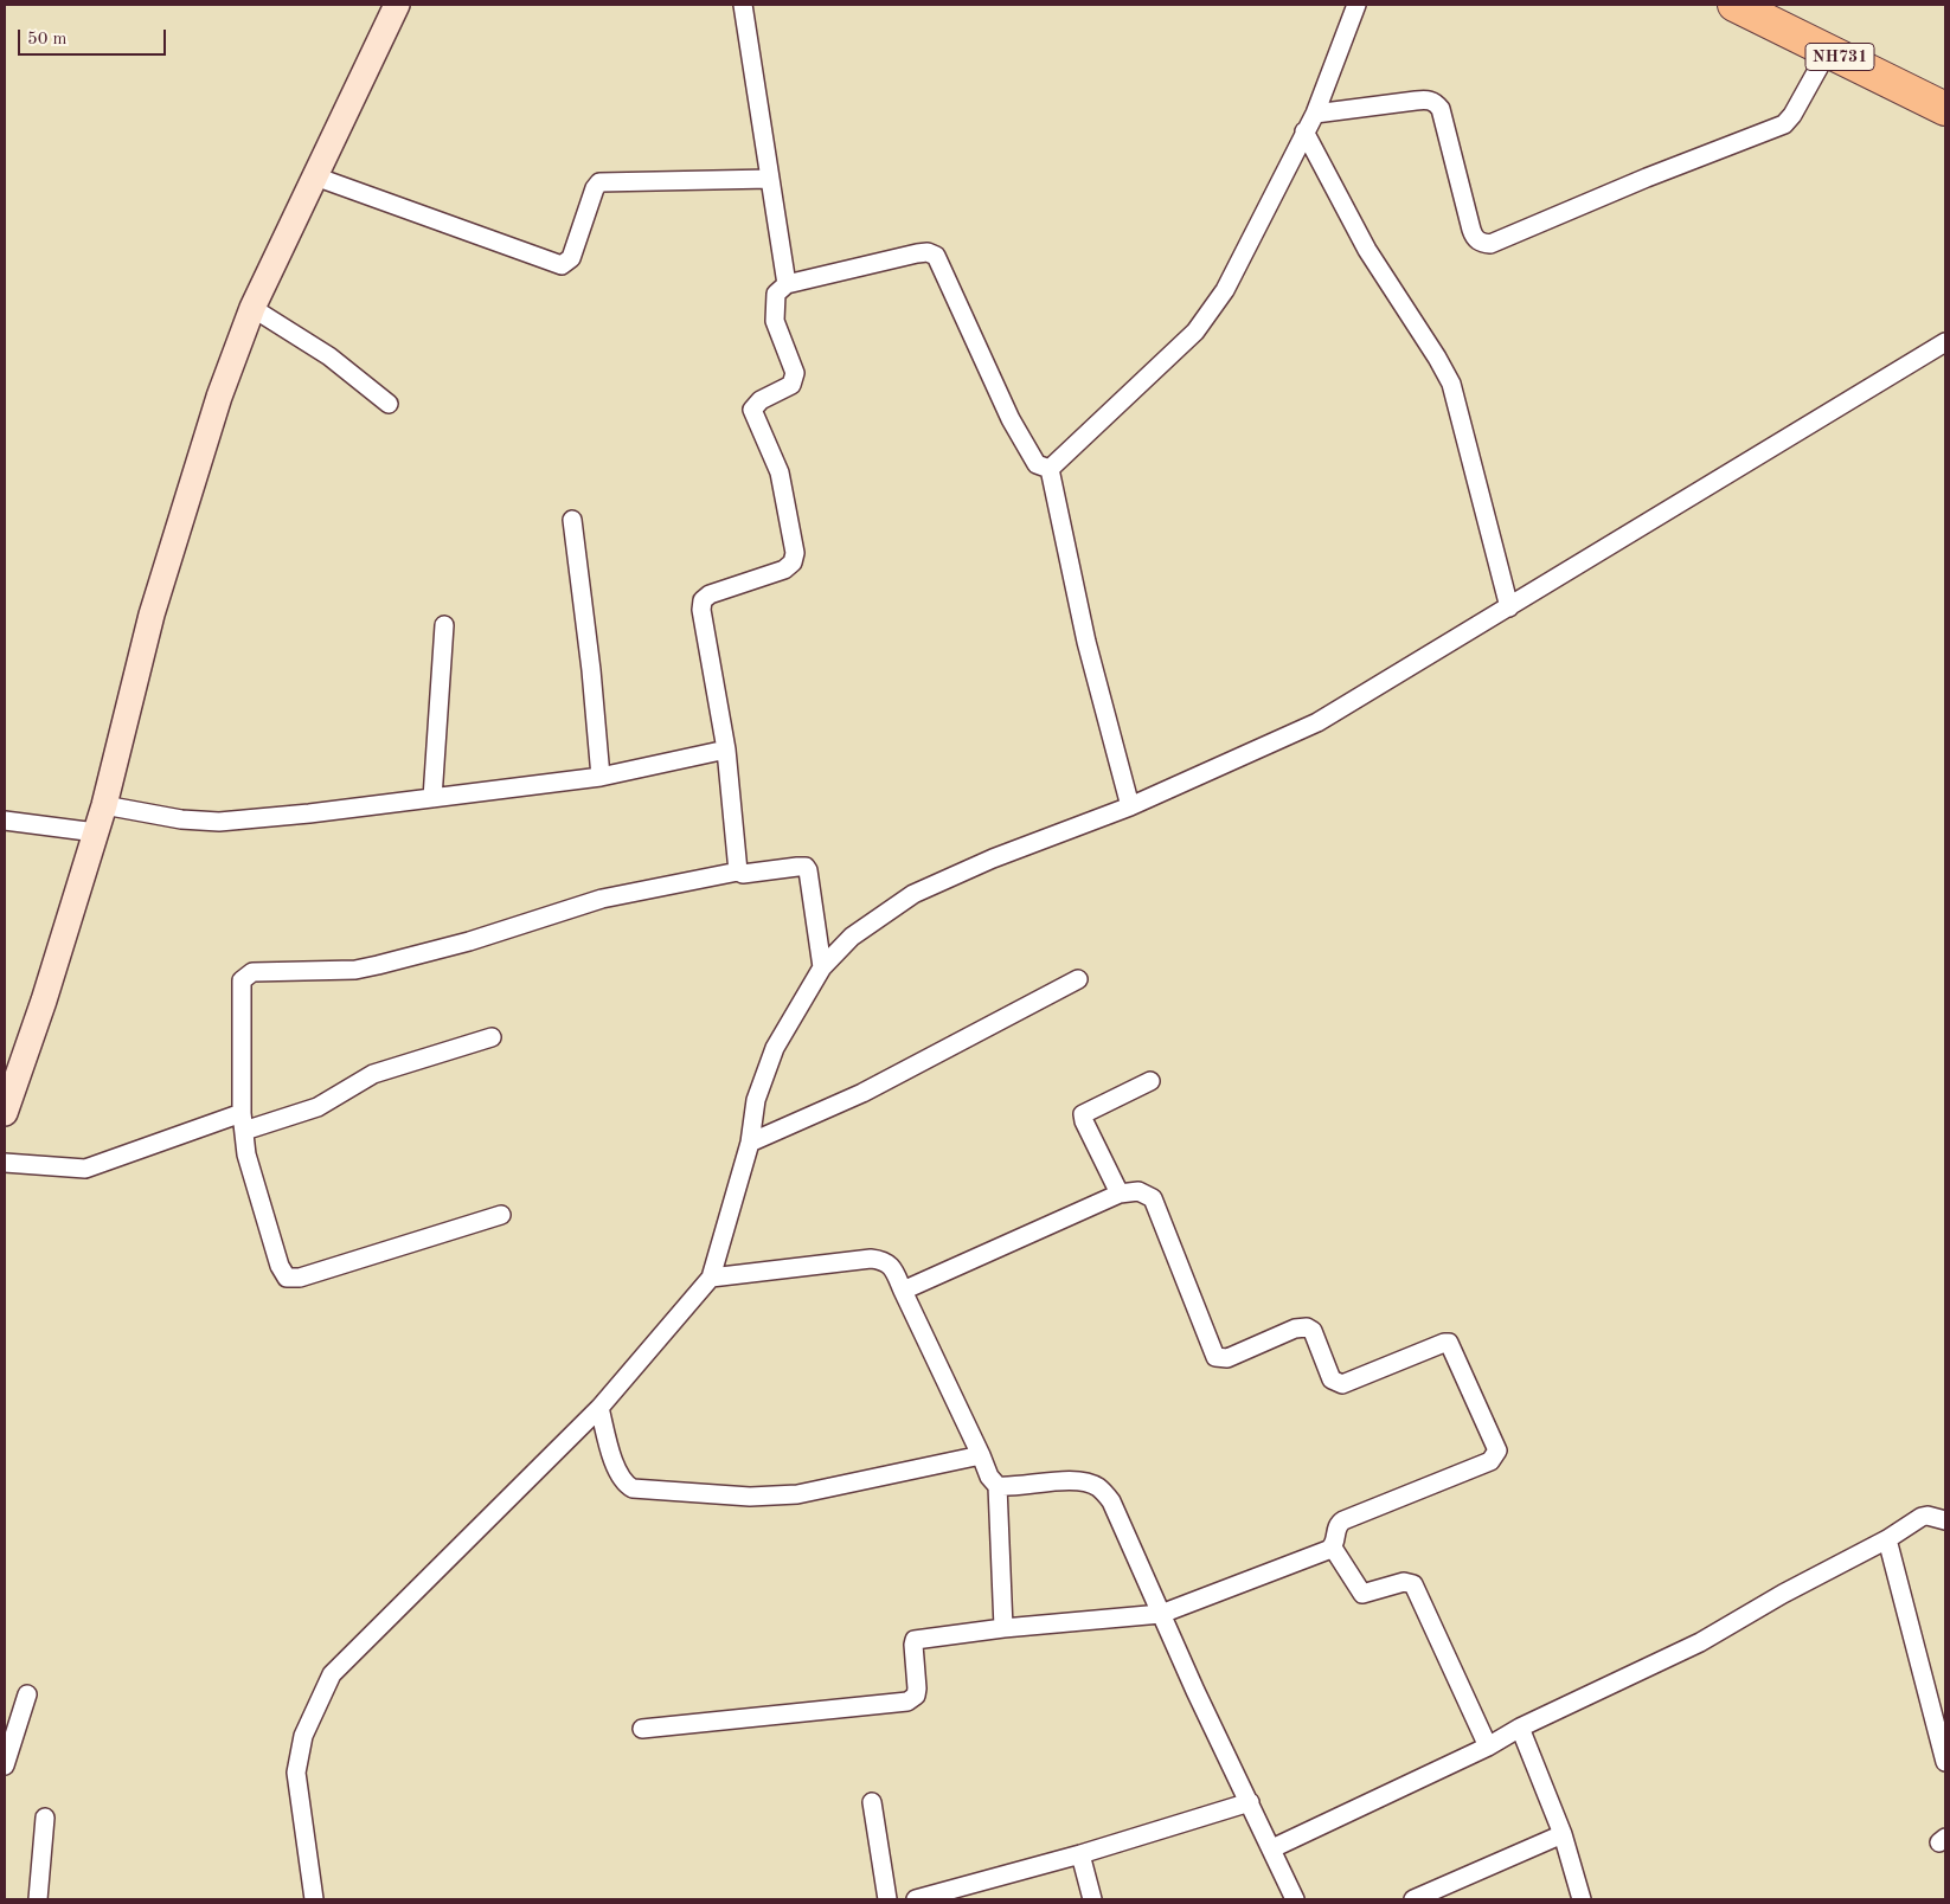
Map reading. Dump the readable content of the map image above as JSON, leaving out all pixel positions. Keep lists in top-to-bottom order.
{
  "streets": {
    "highway": ["NH731"]
  },
  "scale_bar": "50 m"
}
